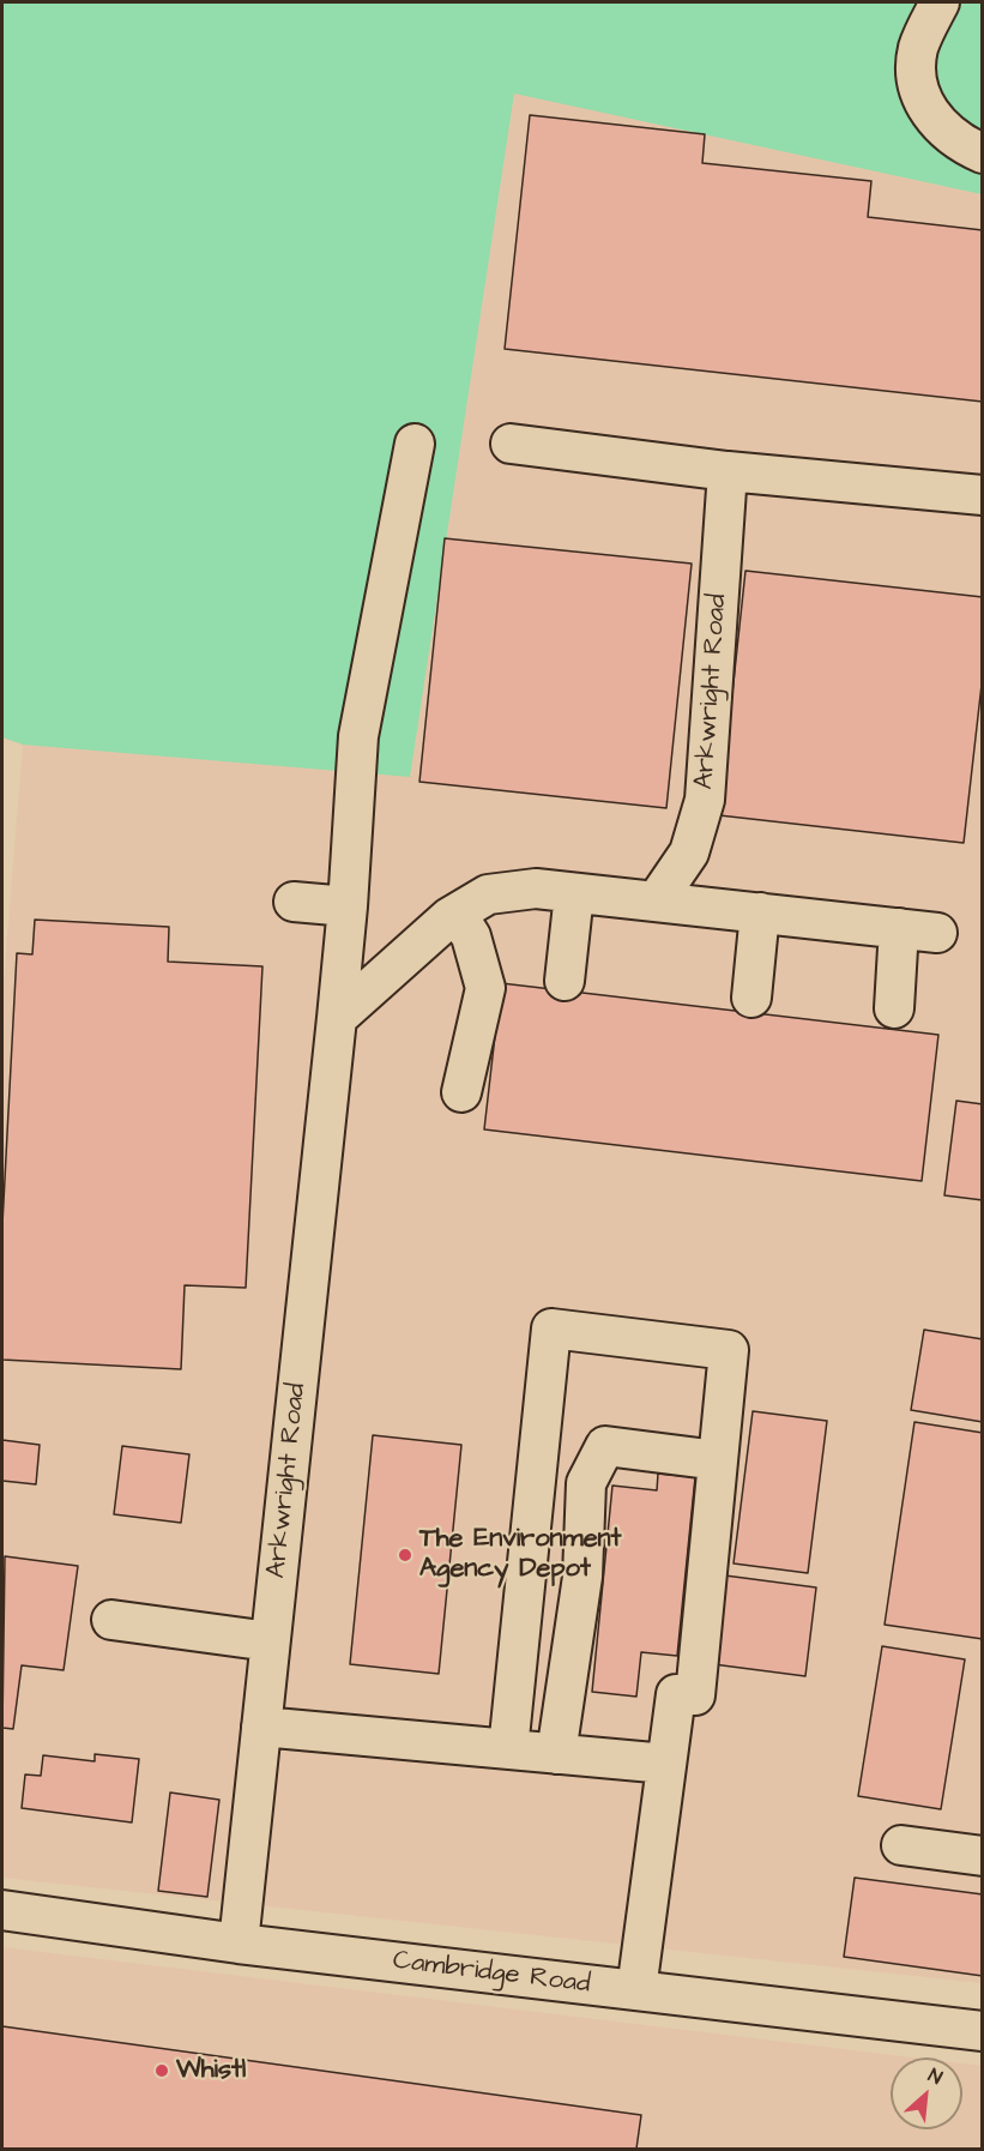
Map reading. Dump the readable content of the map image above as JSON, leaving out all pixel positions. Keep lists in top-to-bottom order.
{
  "streets": {
    "street": ["Arkwright Road", "Cambridge Road"]
  },
  "crossings": [
    ["Arkwright Road", "Cambridge Road"]
  ],
  "places": ["The Environment Agency Depot", "Whistl"],
  "north": "top right"
}
